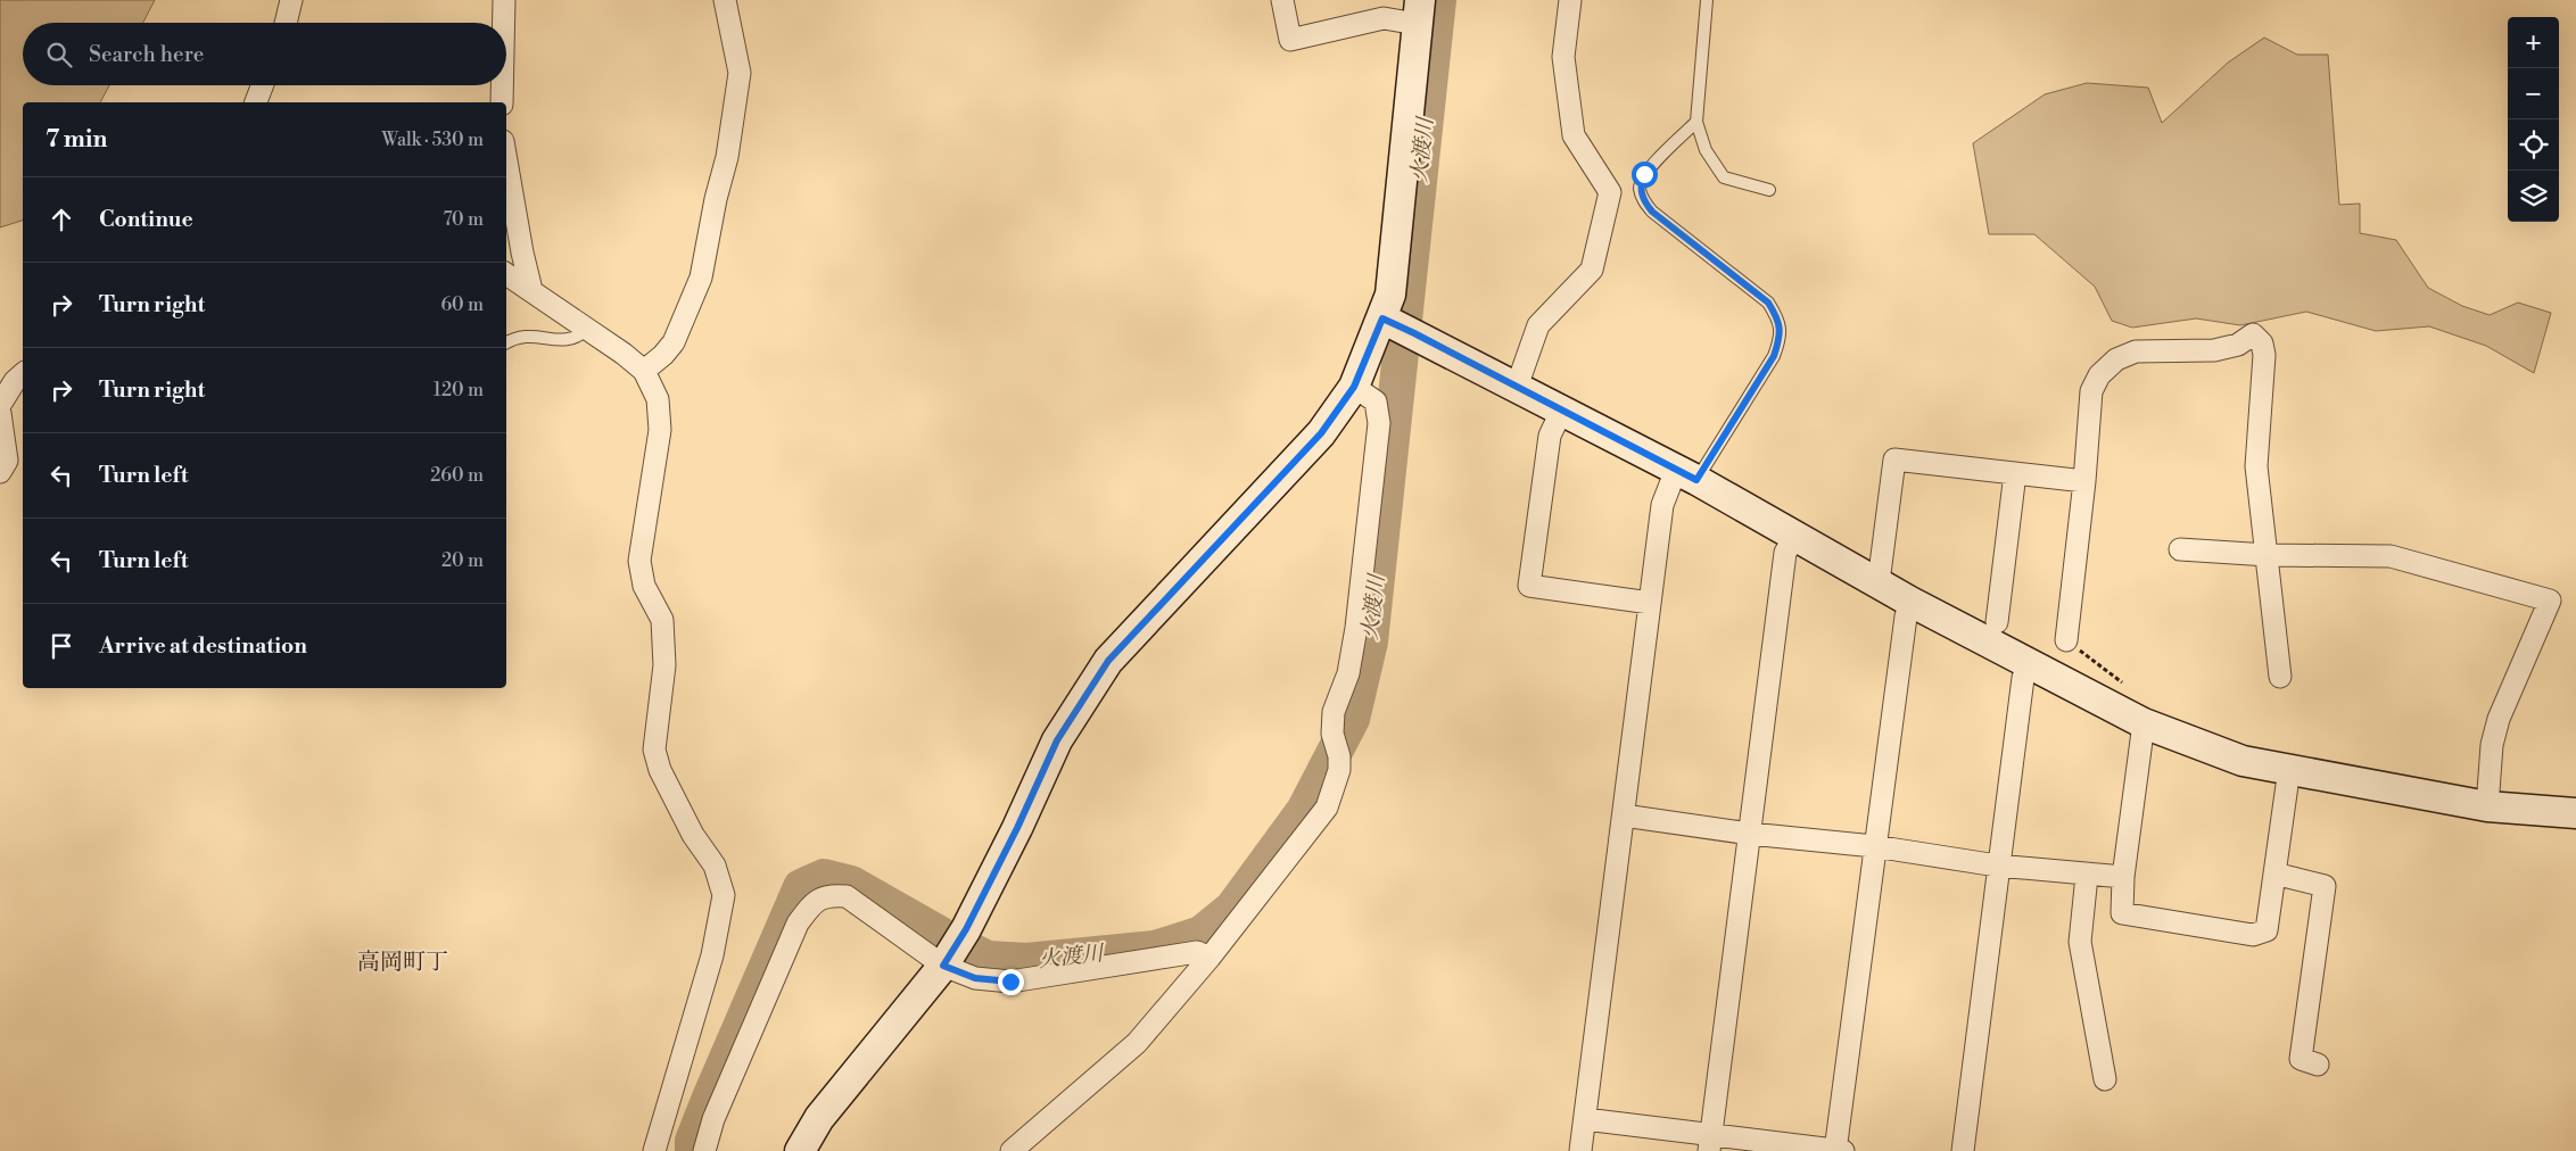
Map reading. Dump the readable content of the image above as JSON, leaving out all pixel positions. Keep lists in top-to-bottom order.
{
  "districts": ["高岡町丁"],
  "water": ["火渡川"],
  "page": {
    "map_buttons": ["+", "−"],
    "search": "Search here",
    "heading": ["7 min", "Walk · 530 m"],
    "list": [
      ["Continue", "70 m"],
      ["Turn right", "60 m"],
      ["Turn right", "120 m"],
      ["Turn left", "260 m"],
      ["Turn left", "20 m"],
      "Arrive at destination"
    ]
  }
}
